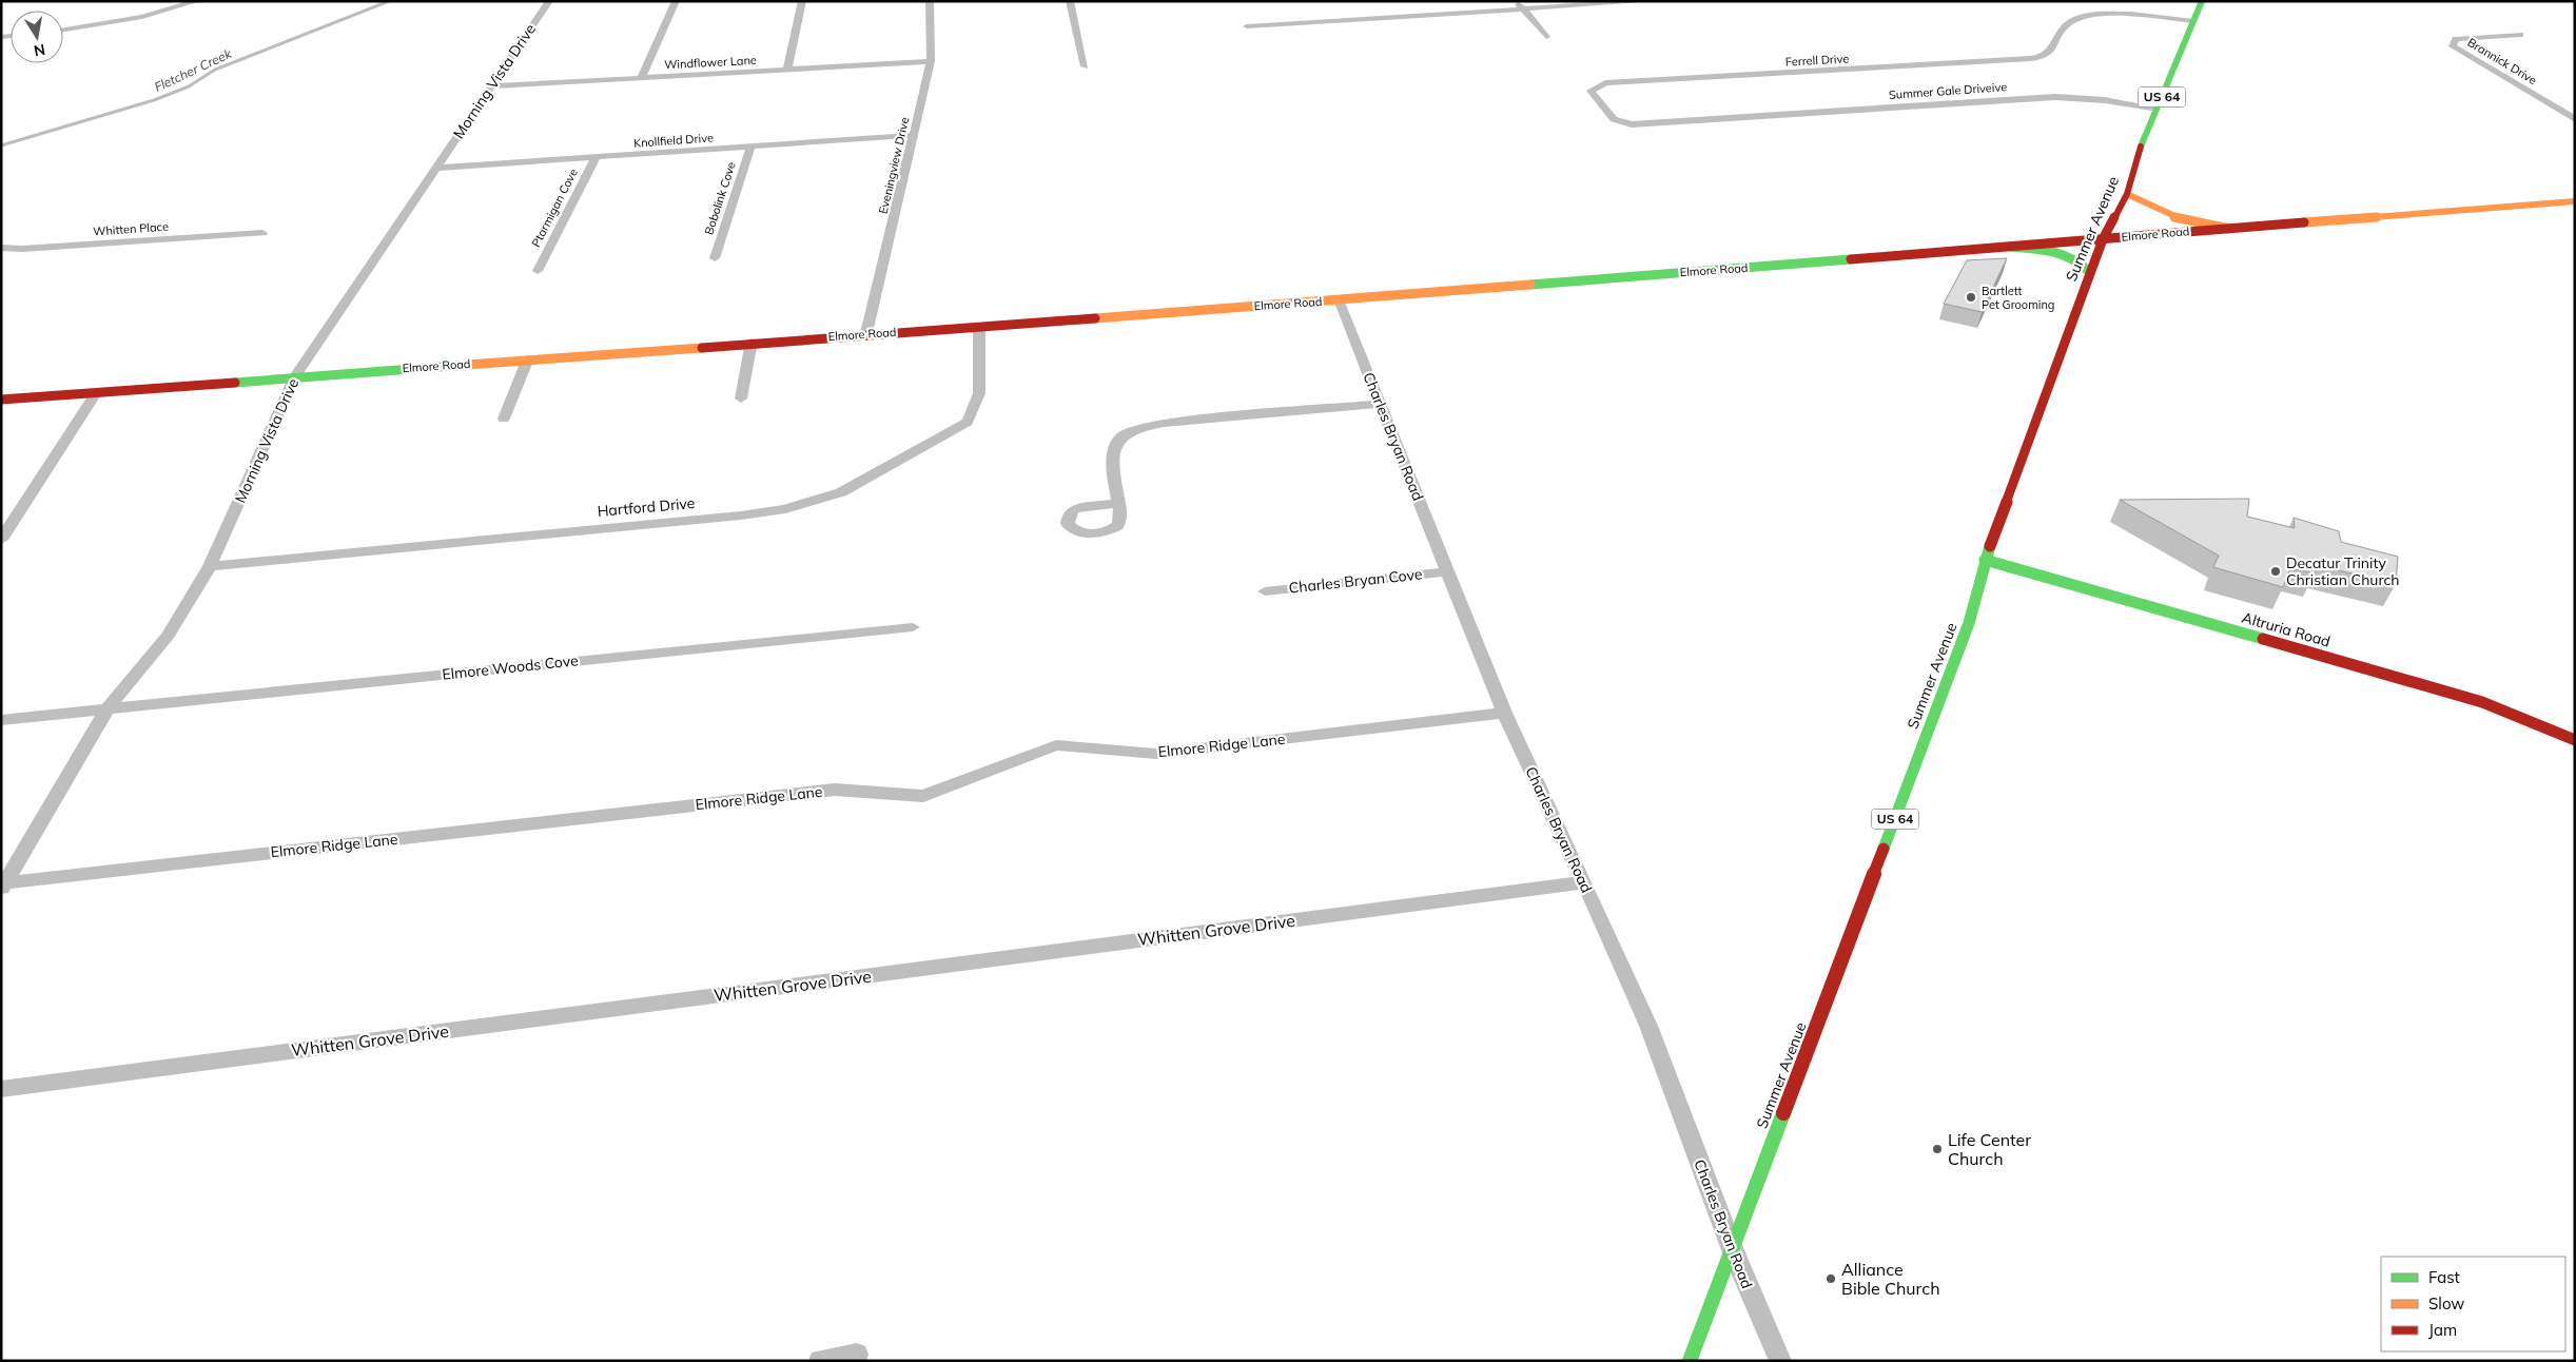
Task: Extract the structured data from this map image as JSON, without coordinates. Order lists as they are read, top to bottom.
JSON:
{
  "streets": {
    "street": [
      "Ferrell Drive",
      "Brannick Drive",
      "Windflower Lane",
      "Morning Vista Drive",
      "Summer Gale Driveive",
      "US 64",
      "Knollfield Drive",
      "Eveningview Drive",
      "Bobolink Cove",
      "Ptarmigan Cove",
      "Whitten Place",
      "Summer Avenue",
      "Elmore Road",
      "Charles Bryan Road",
      "Hartford Drive",
      "Charles Bryan Cove",
      "Altruria Road",
      "Elmore Woods Cove",
      "Elmore Ridge Lane",
      "Whitten Grove Drive"
    ]
  },
  "crossings": [
    ["Ferrell Drive", "Summer Gale Driveive"],
    ["Ferrell Drive", "Summer Avenue"],
    ["Windflower Lane", "Morning Vista Drive"],
    ["Windflower Lane", "Eveningview Drive"],
    ["Morning Vista Drive", "Knollfield Drive"],
    ["Morning Vista Drive", "Elmore Road"],
    ["Morning Vista Drive", "Hartford Drive"],
    ["Morning Vista Drive", "Elmore Woods Cove"],
    ["Morning Vista Drive", "Elmore Ridge Lane"],
    ["Summer Gale Driveive", "Summer Avenue"],
    ["Knollfield Drive", "Eveningview Drive"],
    ["Knollfield Drive", "Bobolink Cove"],
    ["Knollfield Drive", "Ptarmigan Cove"],
    ["Eveningview Drive", "Elmore Road"],
    ["Summer Avenue", "Elmore Road"],
    ["Summer Avenue", "Charles Bryan Road"],
    ["Summer Avenue", "Altruria Road"],
    ["Elmore Road", "Charles Bryan Road"],
    ["Elmore Road", "Hartford Drive"],
    ["Charles Bryan Road", "Charles Bryan Cove"],
    ["Charles Bryan Road", "Elmore Ridge Lane"],
    ["Charles Bryan Road", "Whitten Grove Drive"]
  ],
  "water": ["Fletcher Creek"],
  "places": [
    "Bartlett Pet Grooming",
    "Decatur Trinity Christian Church",
    "Life Center Church",
    "Alliance Bible Church"
  ],
  "legend": ["Fast", "Slow", "Jam"],
  "north": "bottom"
}
